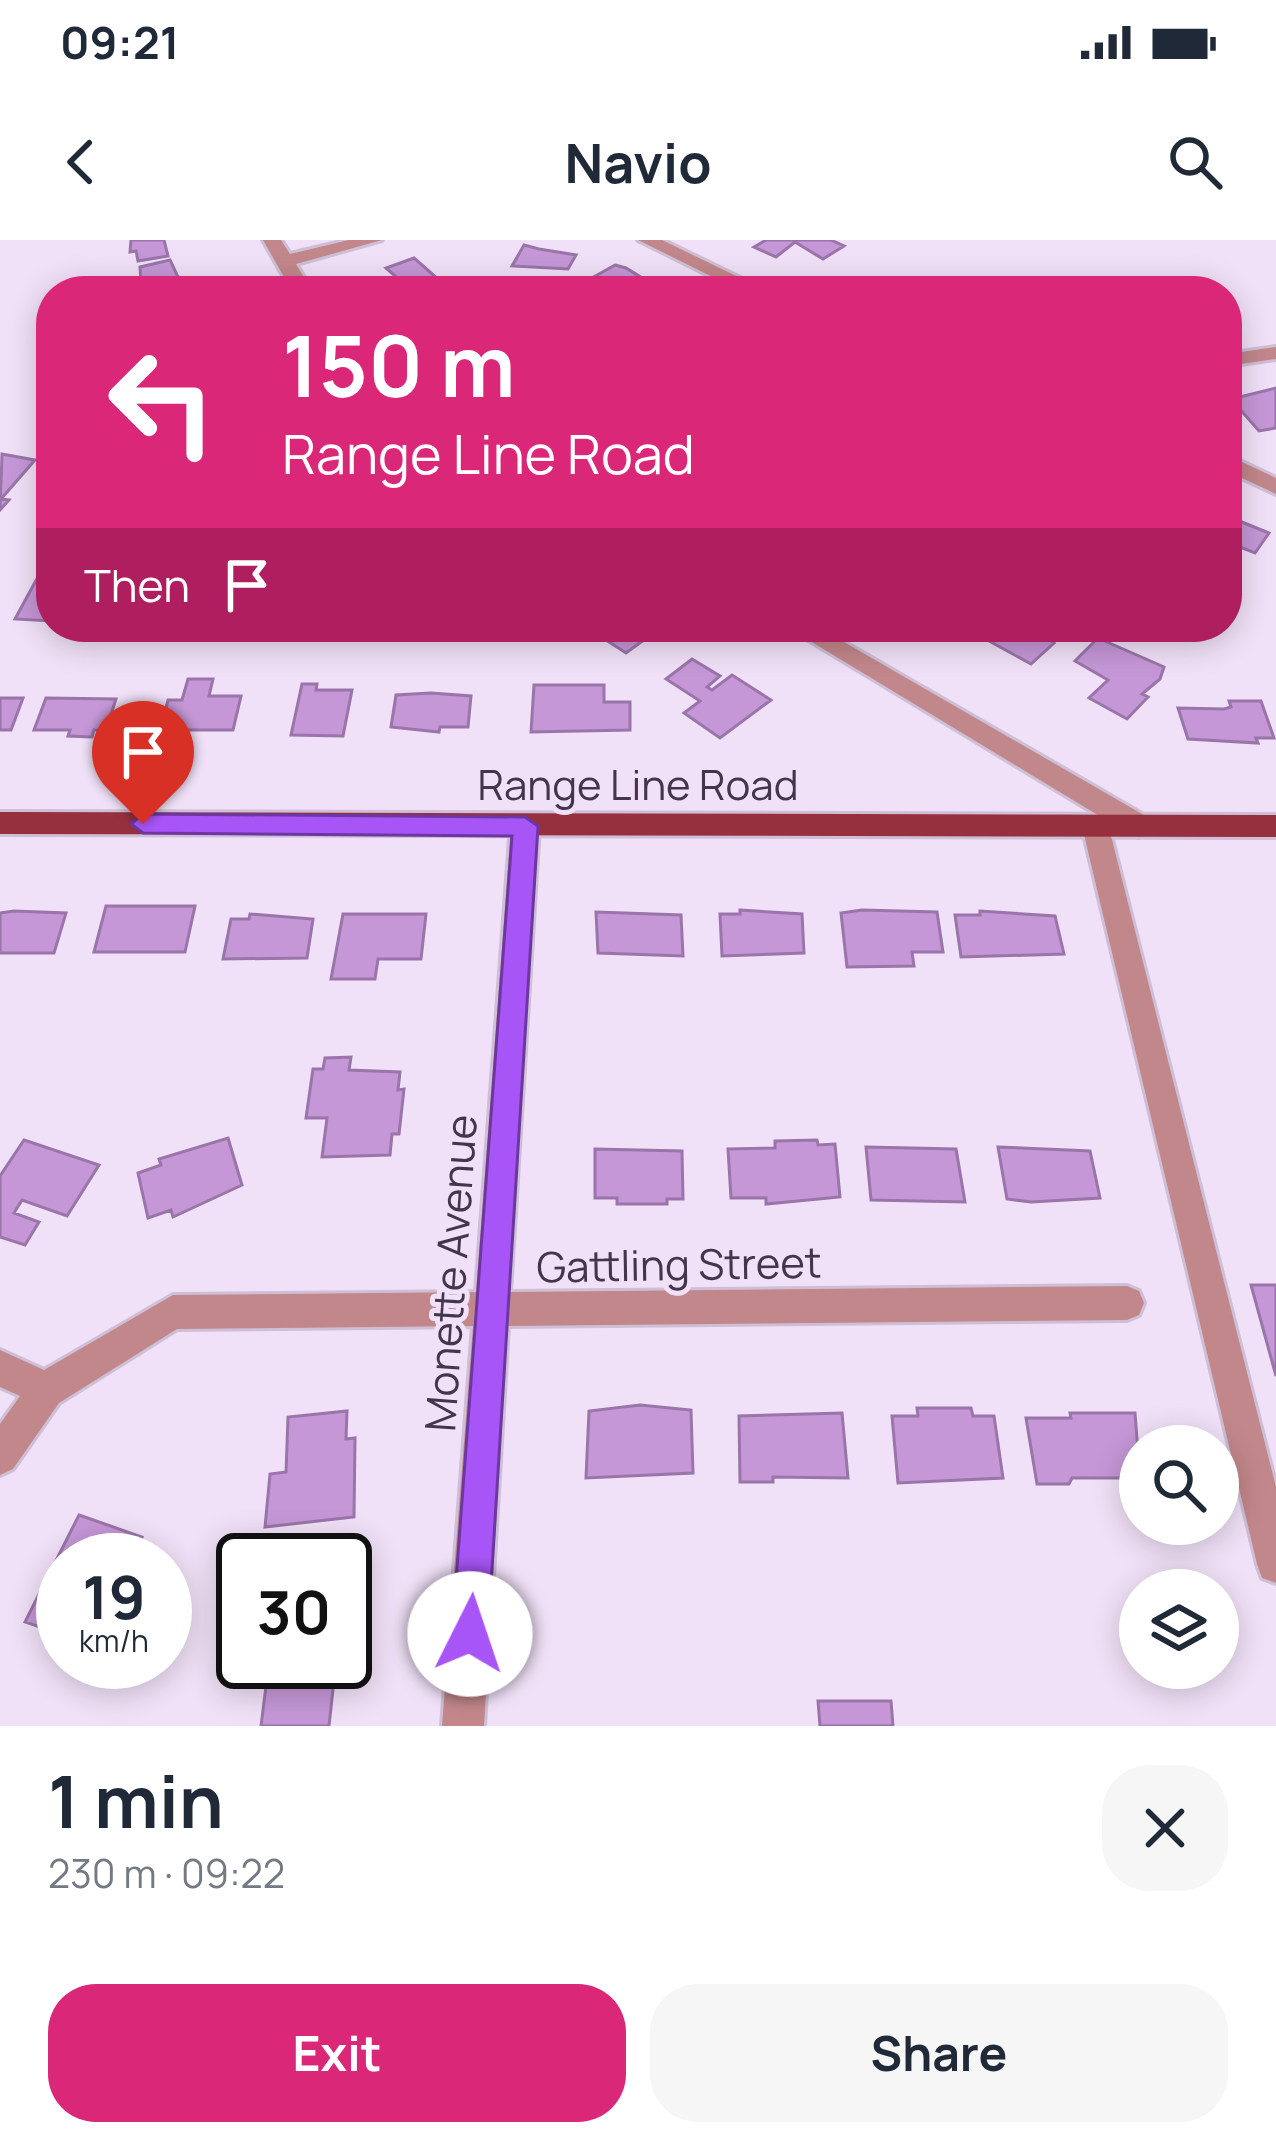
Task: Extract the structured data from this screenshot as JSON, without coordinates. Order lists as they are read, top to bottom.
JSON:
{
  "streets": {
    "main road": ["Range Line Road"],
    "street": ["Gattling Street", "Monette Avenue"]
  },
  "crossings": [
    ["Range Line Road", "Monette Avenue"],
    ["Gattling Street", "Monette Avenue"]
  ],
  "page": {
    "status": "09:21",
    "header": "Navio",
    "turn": ["150 m", "Range Line Road"],
    "then": "Then",
    "speed": "19 km/h",
    "limit": "30",
    "heading": ["1 min", "230 m · 09:22"],
    "buttons": ["Exit", "Share"]
  }
}
